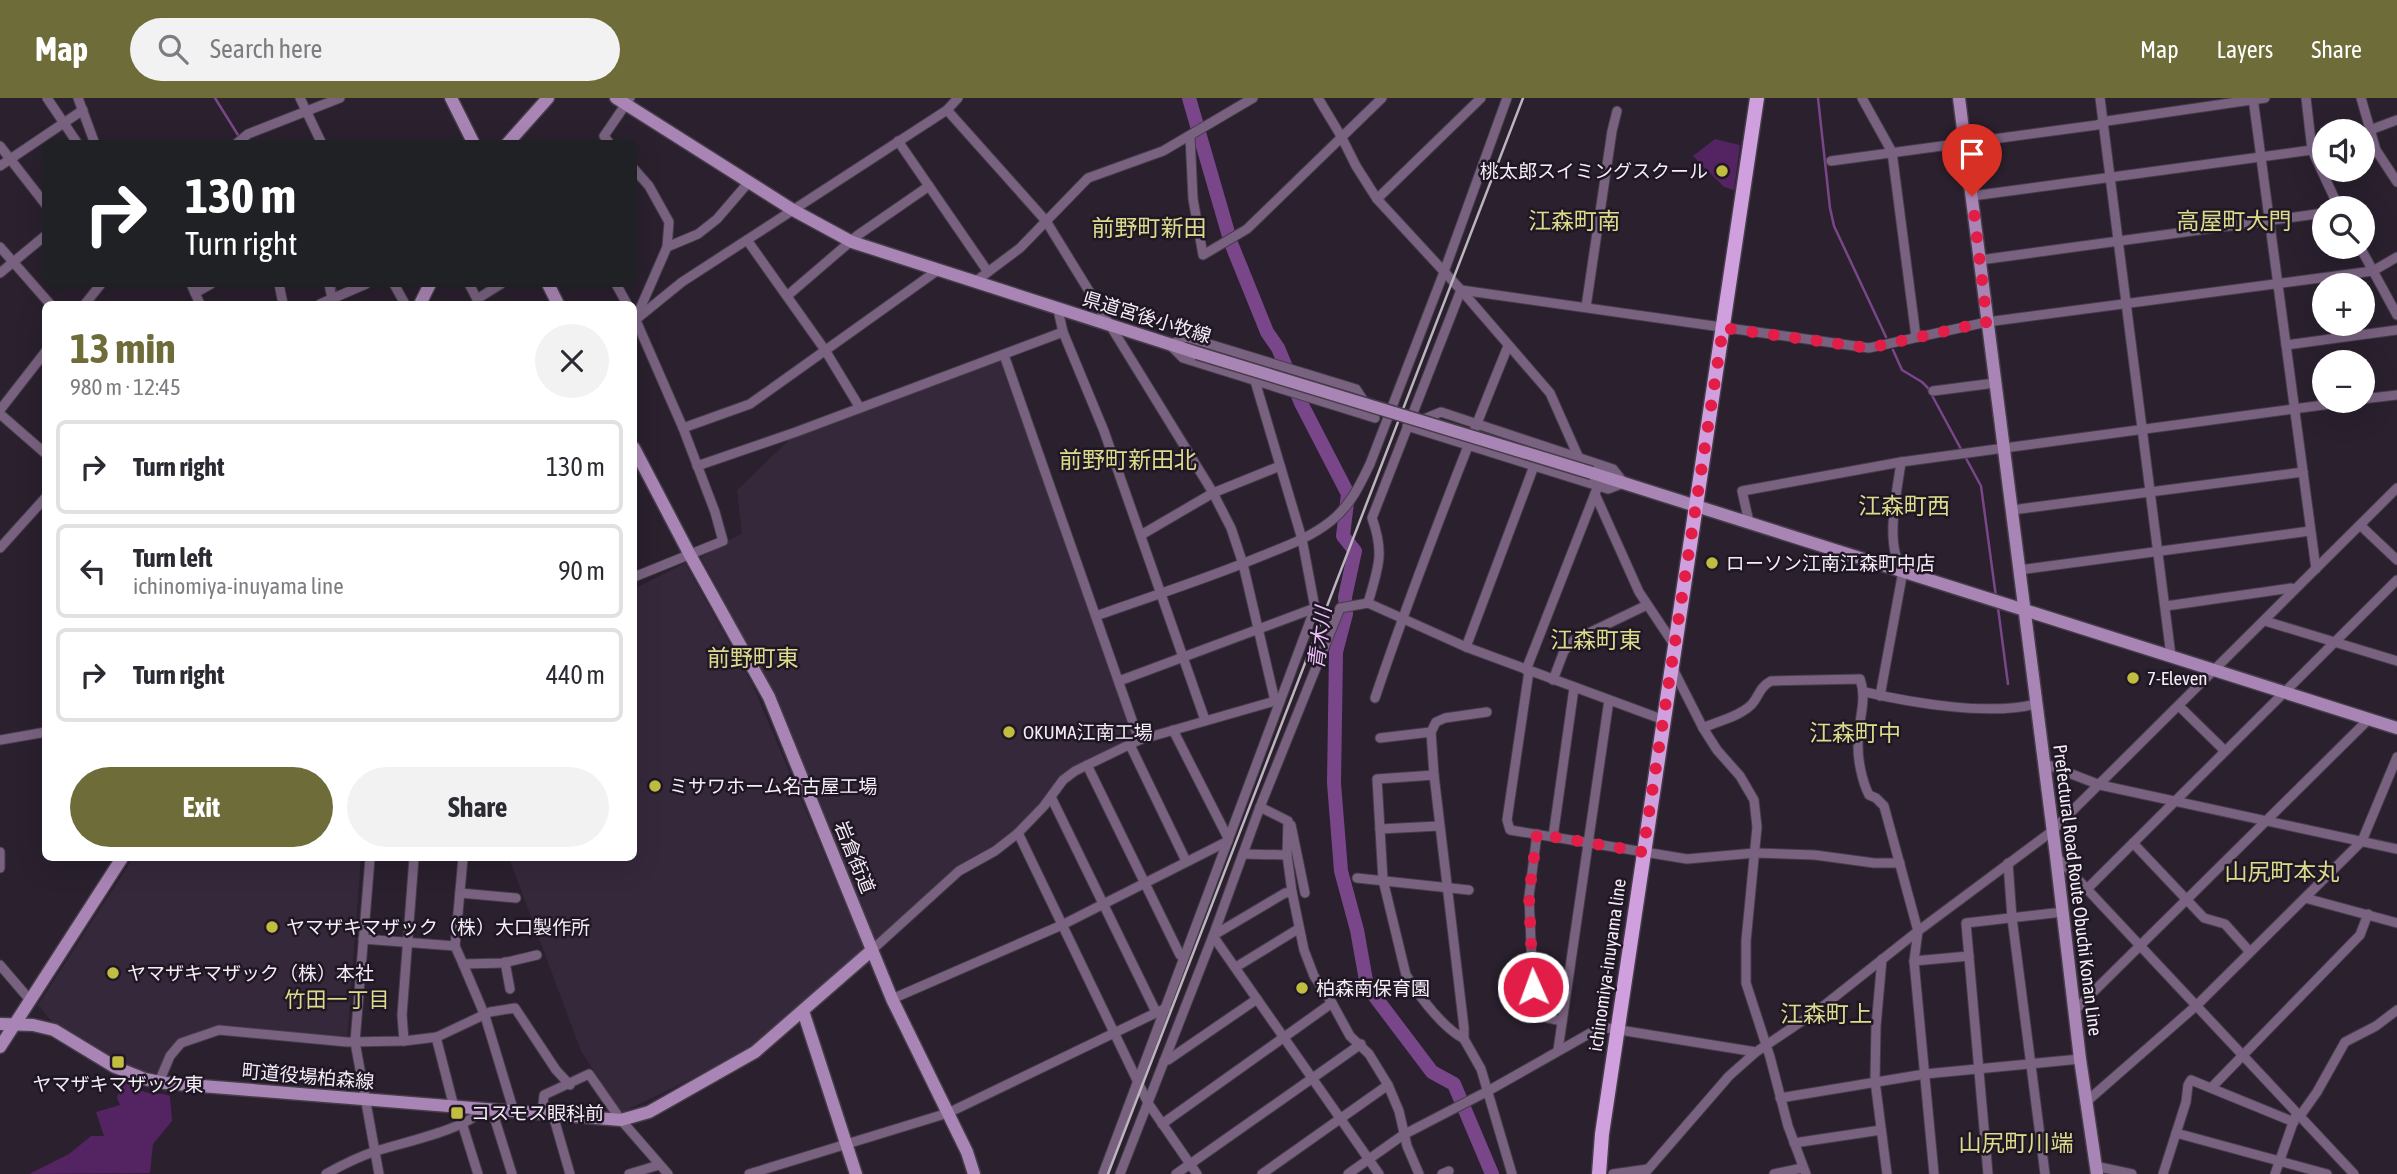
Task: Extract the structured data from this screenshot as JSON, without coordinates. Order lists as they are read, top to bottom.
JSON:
{
  "streets": {
    "main road": [
      "県道宮後小牧線",
      "岩倉街道",
      "Prefectural Road Route Obuchi Konan Line",
      "ichinomiya-inuyama line",
      "町道役場柏森線"
    ]
  },
  "crossings": [
    ["県道宮後小牧線", "ichinomiya-inuyama line"]
  ],
  "districts": [
    "江森町南",
    "高屋町大門",
    "前野町新田",
    "前野町新田北",
    "江森町西",
    "江森町東",
    "前野町東",
    "江森町中",
    "山尻町本丸",
    "竹田一丁目",
    "江森町上",
    "山尻町川端"
  ],
  "water": ["青木川"],
  "places": {
    "other": [
      "桃太郎スイミングスクール",
      "ローソン江南江森町中店",
      "7-Eleven",
      "OKUMA江南工場",
      "ミサワホーム名古屋工場",
      "ヤマザキマザック（株）大口製作所",
      "ヤマザキマザック（株）本社",
      "柏森南保育園"
    ],
    "transit": ["ヤマザキマザック東", "コスモス眼科前"]
  },
  "page": {
    "header": "Map",
    "search": "Search here",
    "nav": ["Map", "Layers", "Share"],
    "map_buttons": ["+", "−"],
    "turn": ["130 m", "Turn right"],
    "heading": ["13 min", "980 m · 12:45"],
    "list": [
      {
        "name": "Turn right",
        "value": "130 m"
      },
      {
        "name": "Turn left",
        "note": "ichinomiya-inuyama line",
        "value": "90 m"
      },
      {
        "name": "Turn right",
        "value": "440 m"
      }
    ],
    "buttons": ["Exit", "Share"]
  }
}
